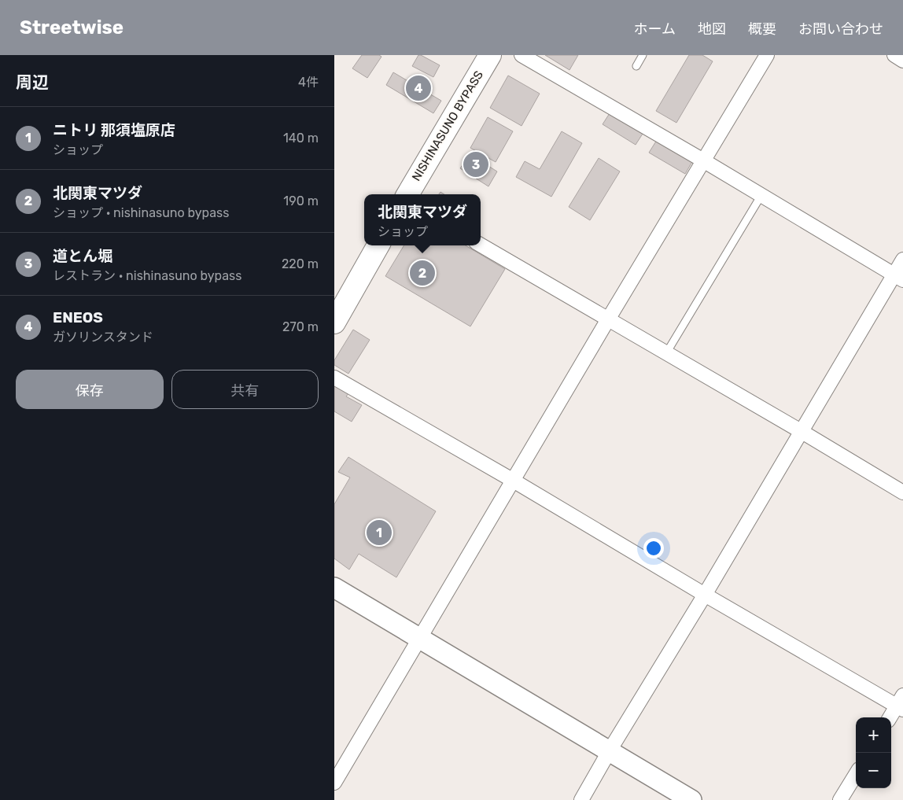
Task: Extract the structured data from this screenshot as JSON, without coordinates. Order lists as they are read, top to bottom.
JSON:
{
  "streets": {
    "highway": ["NISHINASUNO BYPASS"]
  },
  "page": {
    "header": "Streetwise",
    "nav": [
      "ホーム",
      "地図",
      "概要",
      "お問い合わせ"
    ],
    "heading": ["周辺", "4件"],
    "pins": [
      "4",
      "3",
      "2",
      "1"
    ],
    "list": [
      {
        "mark": "1",
        "name": "ニトリ 那須塩原店",
        "note": "ショップ",
        "value": "140 m"
      },
      {
        "mark": "2",
        "name": "北関東マツダ",
        "note": "ショップ · nishinasuno bypass",
        "value": "190 m"
      },
      {
        "mark": "3",
        "name": "道とん堀",
        "note": "レストラン · nishinasuno bypass",
        "value": "220 m"
      },
      {
        "mark": "4",
        "name": "ENEOS",
        "note": "ガソリンスタンド",
        "value": "270 m"
      }
    ],
    "popup": ["北関東マツダ", "ショップ"],
    "buttons": ["保存", "共有"],
    "map_buttons": ["+", "−"]
  }
}
